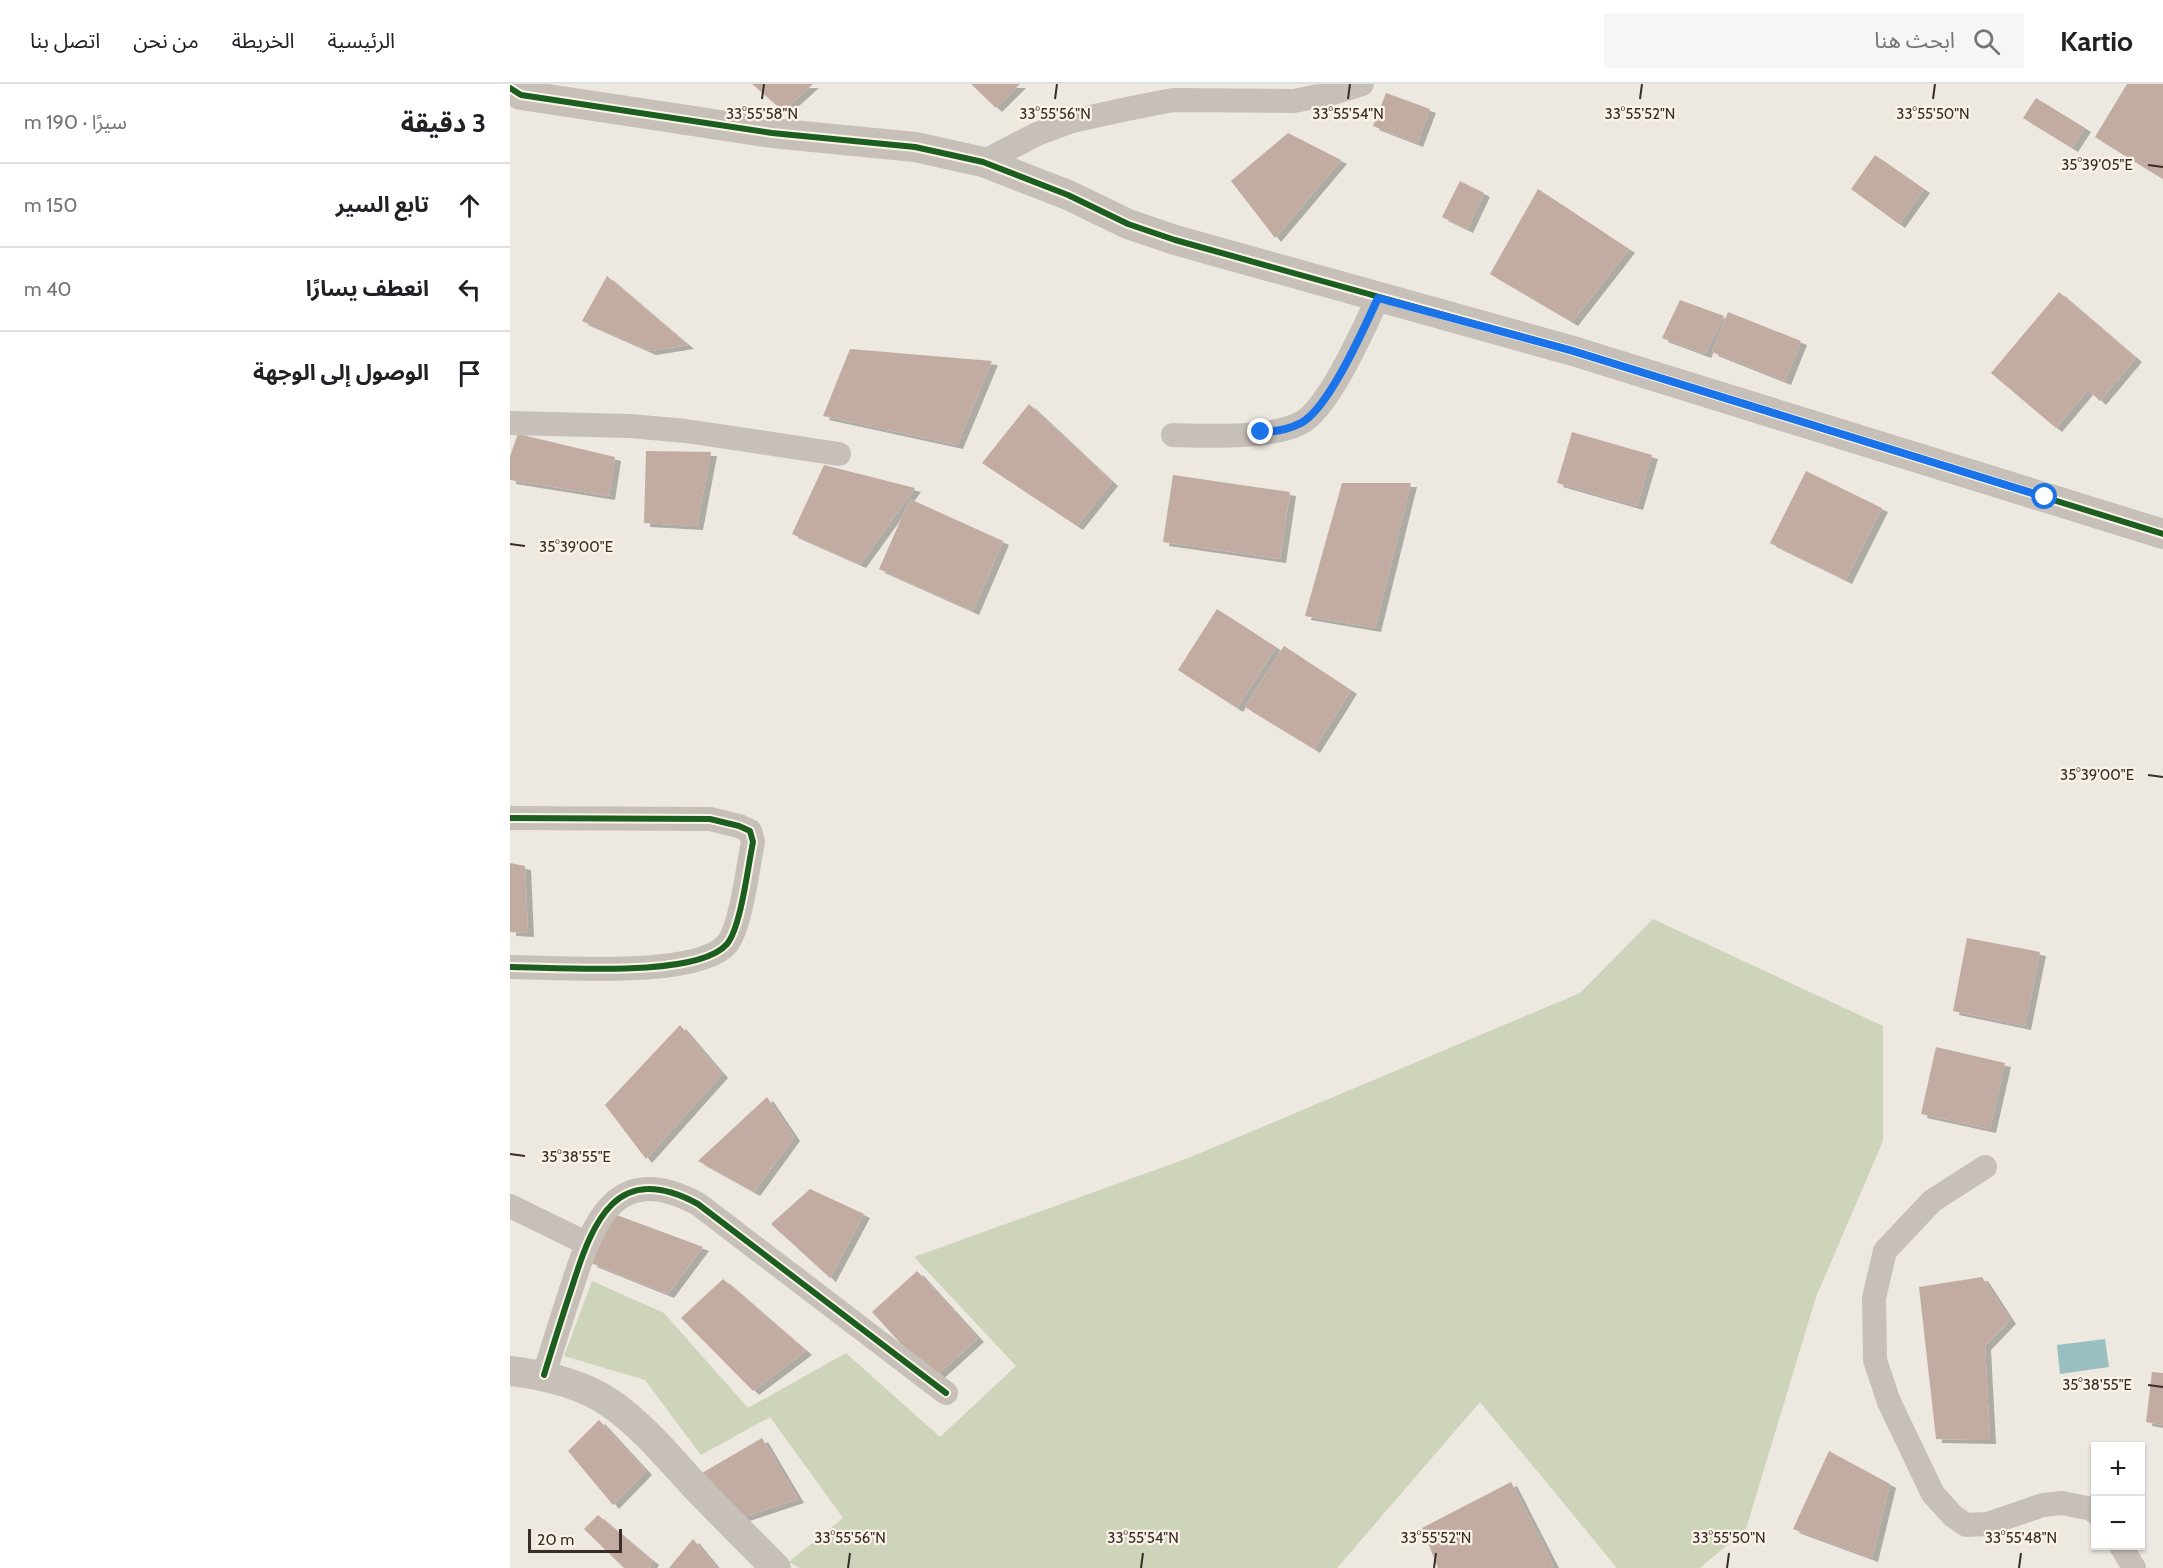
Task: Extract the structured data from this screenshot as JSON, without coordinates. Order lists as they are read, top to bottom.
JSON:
{
  "scale_bar": "20 m",
  "page": {
    "header": "Kartio",
    "search": "ابحث هنا",
    "nav": [
      "الرئيسية",
      "الخريطة",
      "من نحن",
      "اتصل بنا"
    ],
    "heading": ["3 دقيقة", "سيرًا · 190 m"],
    "list": [
      ["تابع السير", "150 m"],
      ["انعطف يسارًا", "40 m"],
      "الوصول إلى الوجهة"
    ],
    "map_buttons": ["+", "−"],
    "scale": "20 m"
  },
  "coordinates": [
    "33°55'58\"N",
    "33°55'56\"N",
    "33°55'54\"N",
    "33°55'52\"N",
    "33°55'50\"N",
    "35°39'05\"E",
    "35°39'00\"E",
    "35°38'55\"E",
    "33°55'48\"N"
  ]
}
